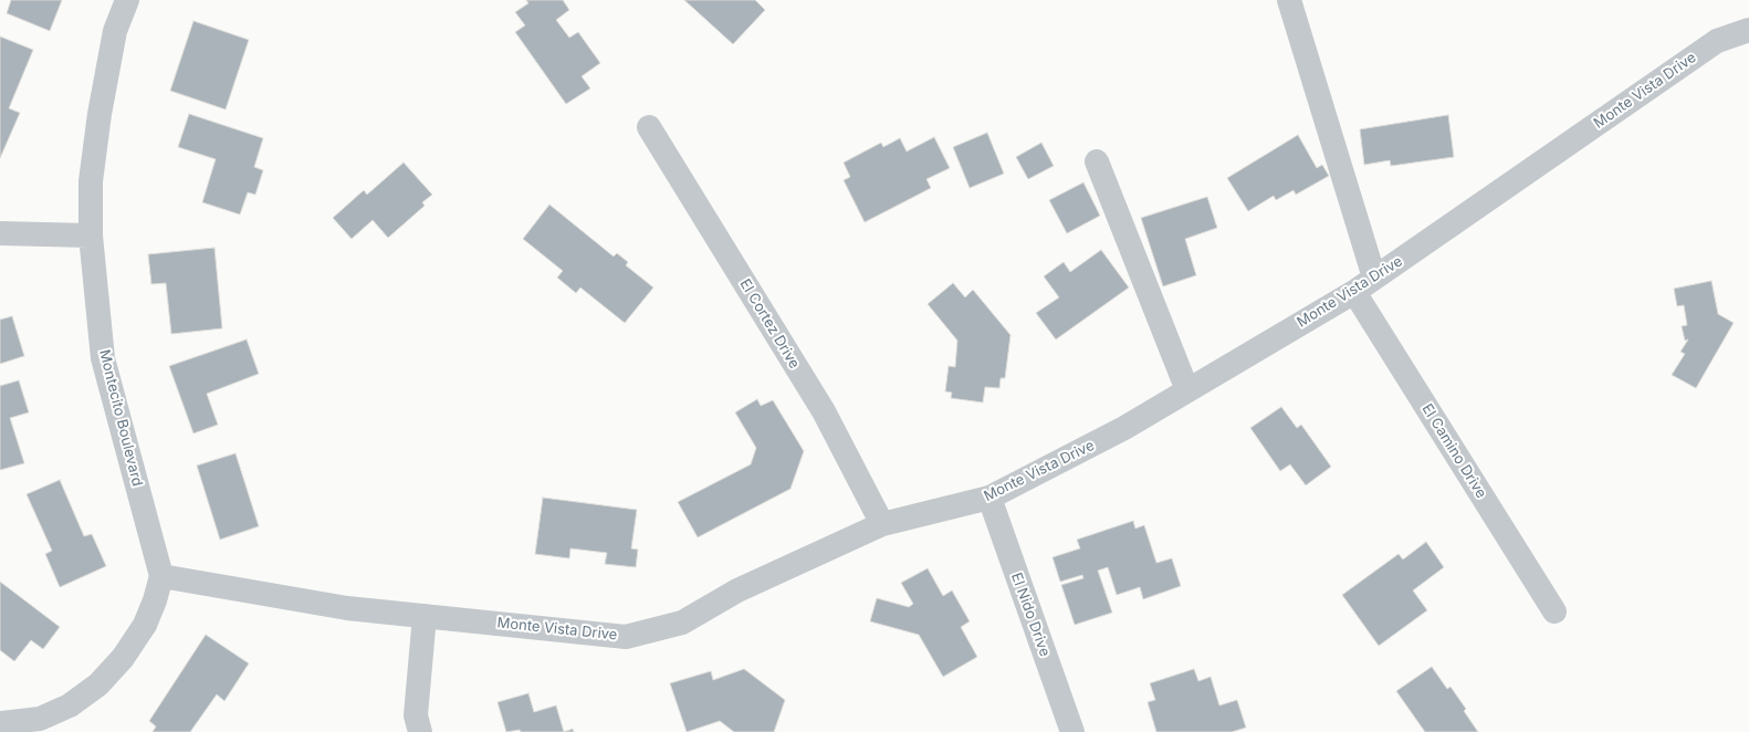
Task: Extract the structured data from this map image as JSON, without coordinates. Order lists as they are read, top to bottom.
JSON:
{
  "streets": {
    "street": [
      "Monte Vista Drive",
      "El Cortez Drive",
      "Montecito Boulevard",
      "El Camino Drive",
      "El Nido Drive"
    ]
  },
  "crossings": [
    ["Monte Vista Drive", "El Cortez Drive"],
    ["Monte Vista Drive", "Montecito Boulevard"],
    ["Monte Vista Drive", "El Camino Drive"],
    ["Monte Vista Drive", "El Nido Drive"]
  ]
}
